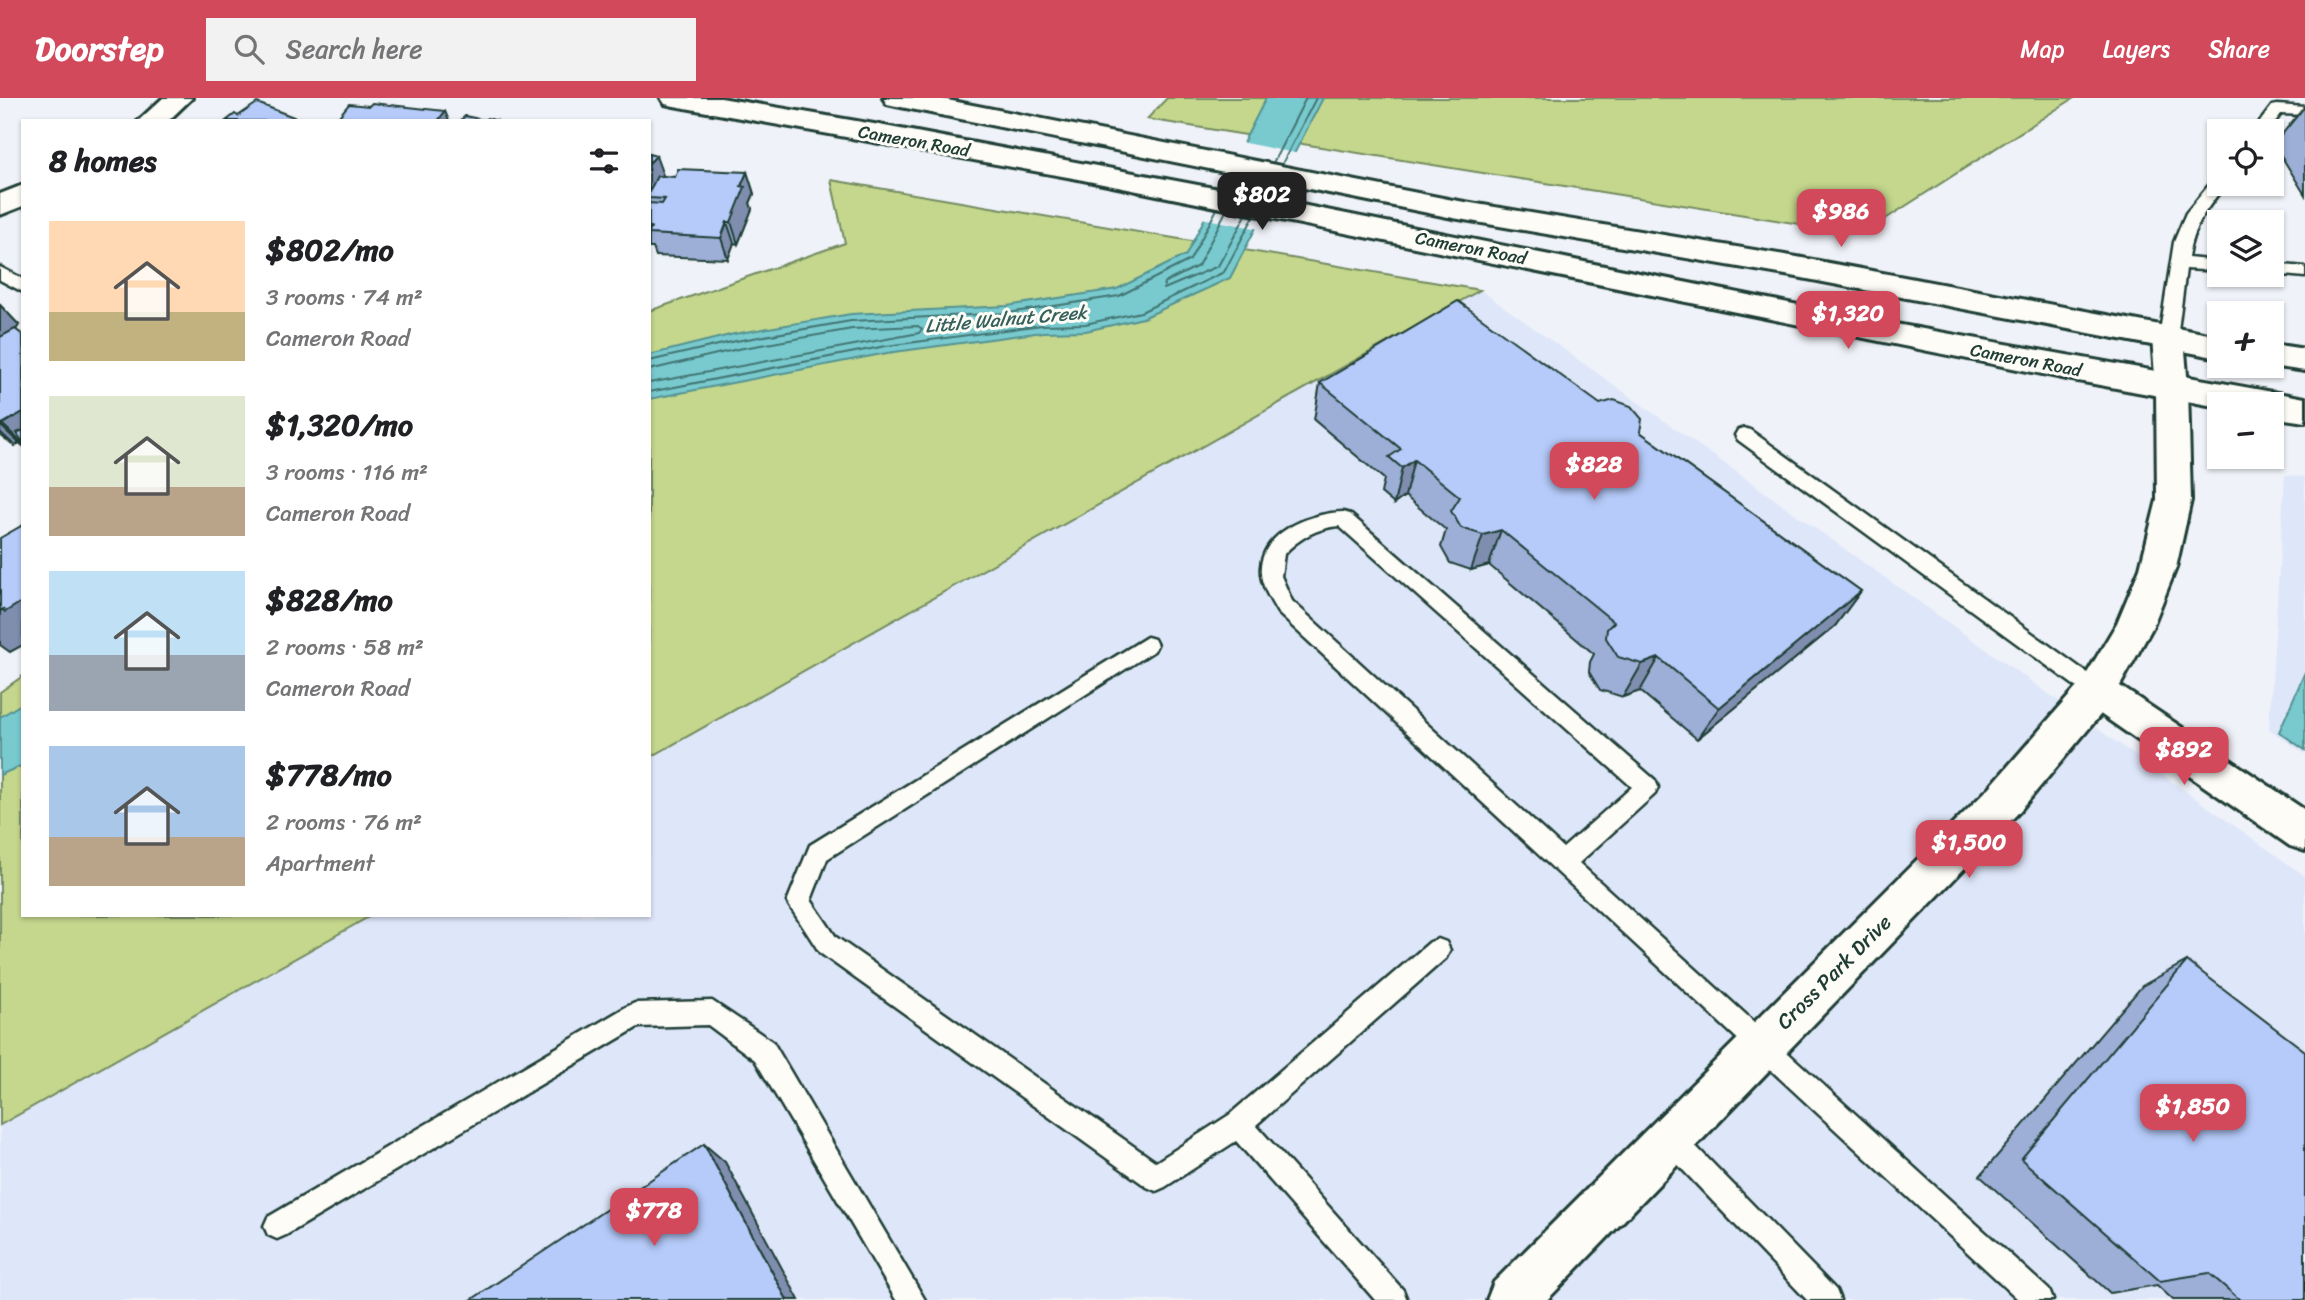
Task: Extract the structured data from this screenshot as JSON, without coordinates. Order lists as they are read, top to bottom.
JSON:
{
  "streets": {
    "main road": ["Cameron Road", "Cross Park Drive"]
  },
  "crossings": [
    ["Cameron Road", "Cross Park Drive"]
  ],
  "water": ["Little Walnut Creek"],
  "page": {
    "header": "Doorstep",
    "search": "Search here",
    "nav": ["Map", "Layers", "Share"],
    "map_buttons": ["+", "−"],
    "heading": "8 homes",
    "price": [
      "$802",
      "$986",
      "$1,320",
      "$828",
      "$892",
      "$1,500",
      "$1,850",
      "$778"
    ],
    "list": [
      {
        "name": "$802/mo",
        "note": "3 rooms · 74 m² · Cameron Road"
      },
      {
        "name": "$1,320/mo",
        "note": "3 rooms · 116 m² · Cameron Road"
      },
      {
        "name": "$828/mo",
        "note": "2 rooms · 58 m² · Cameron Road"
      },
      {
        "name": "$778/mo",
        "note": "2 rooms · 76 m² · Apartment"
      }
    ]
  }
}
